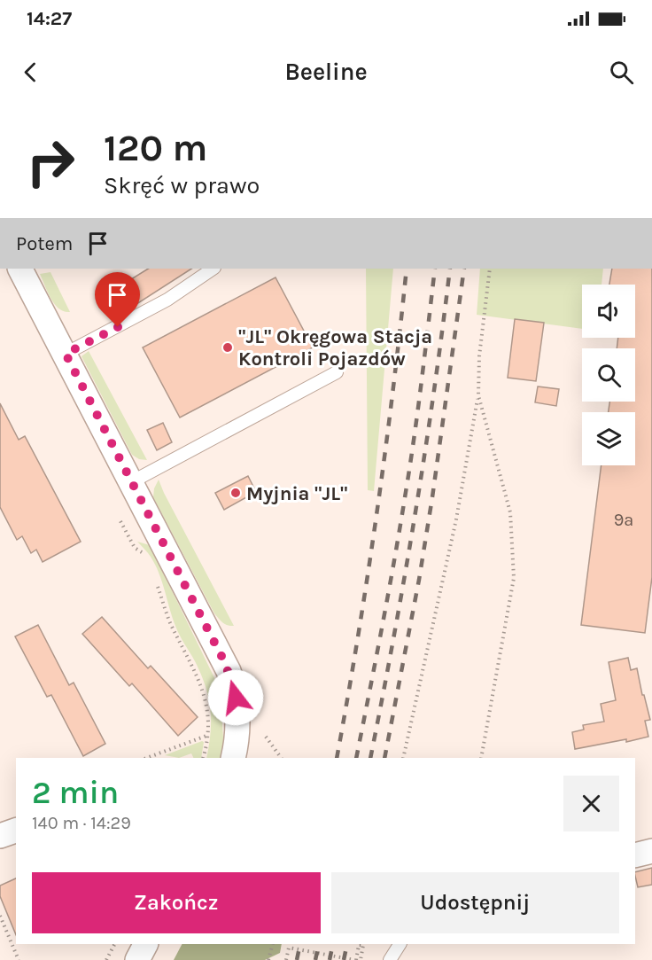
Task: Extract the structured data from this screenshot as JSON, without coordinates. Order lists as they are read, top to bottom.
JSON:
{
  "places": ["\"JL\" Okręgowa Stacja Kontroli Pojazdów", "Myjnia \"JL\""],
  "house_numbers": ["9a"],
  "page": {
    "status": "14:27",
    "header": "Beeline",
    "turn": ["120 m", "Skręć w prawo"],
    "then": "Potem",
    "heading": ["2 min", "140 m · 14:29"],
    "buttons": ["Zakończ", "Udostępnij"]
  }
}
